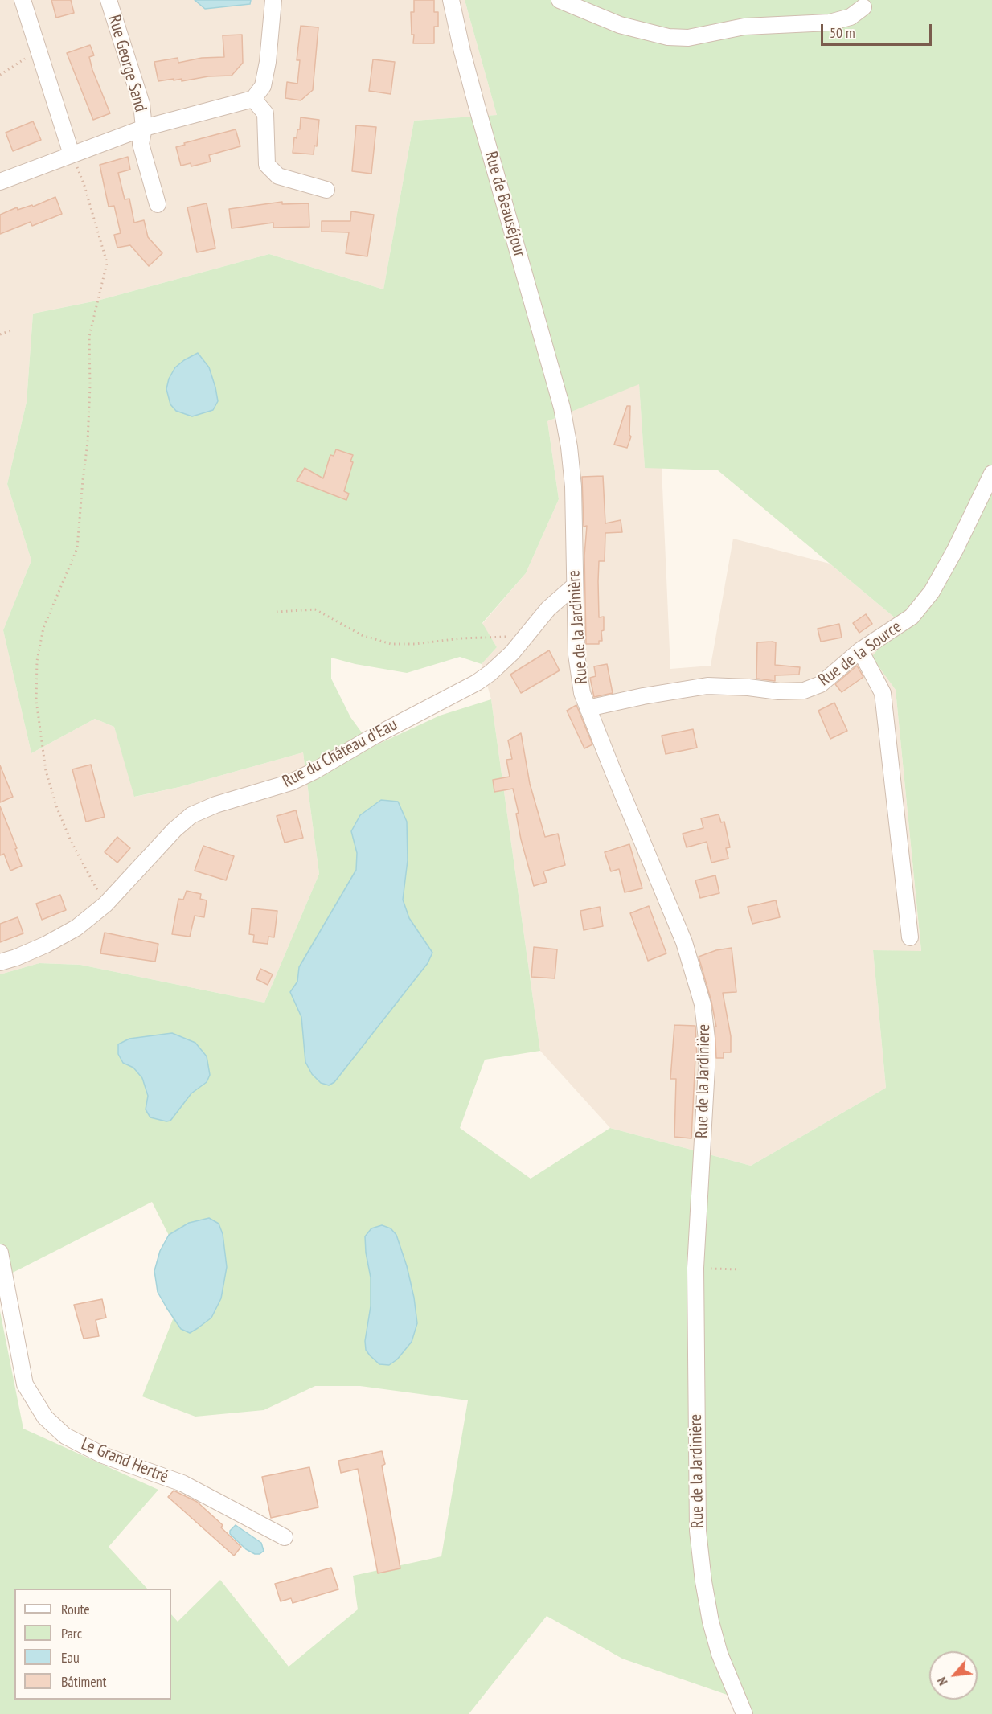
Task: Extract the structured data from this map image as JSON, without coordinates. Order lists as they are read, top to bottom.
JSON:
{
  "streets": {
    "street": [
      "Rue George Sand",
      "Rue de Beauséjour",
      "Rue de la Jardinière",
      "Rue de la Source",
      "Rue du Château d'Eau",
      "Le Grand Hertré"
    ]
  },
  "crossings": [
    ["Rue de Beauséjour", "Rue de la Jardinière"],
    ["Rue de la Jardinière", "Rue de la Source"],
    ["Rue de la Jardinière", "Rue du Château d'Eau"]
  ],
  "legend": [
    "Route",
    "Parc",
    "Eau",
    "Bâtiment"
  ],
  "scale_bar": "50 m",
  "north": "bottom left"
}
